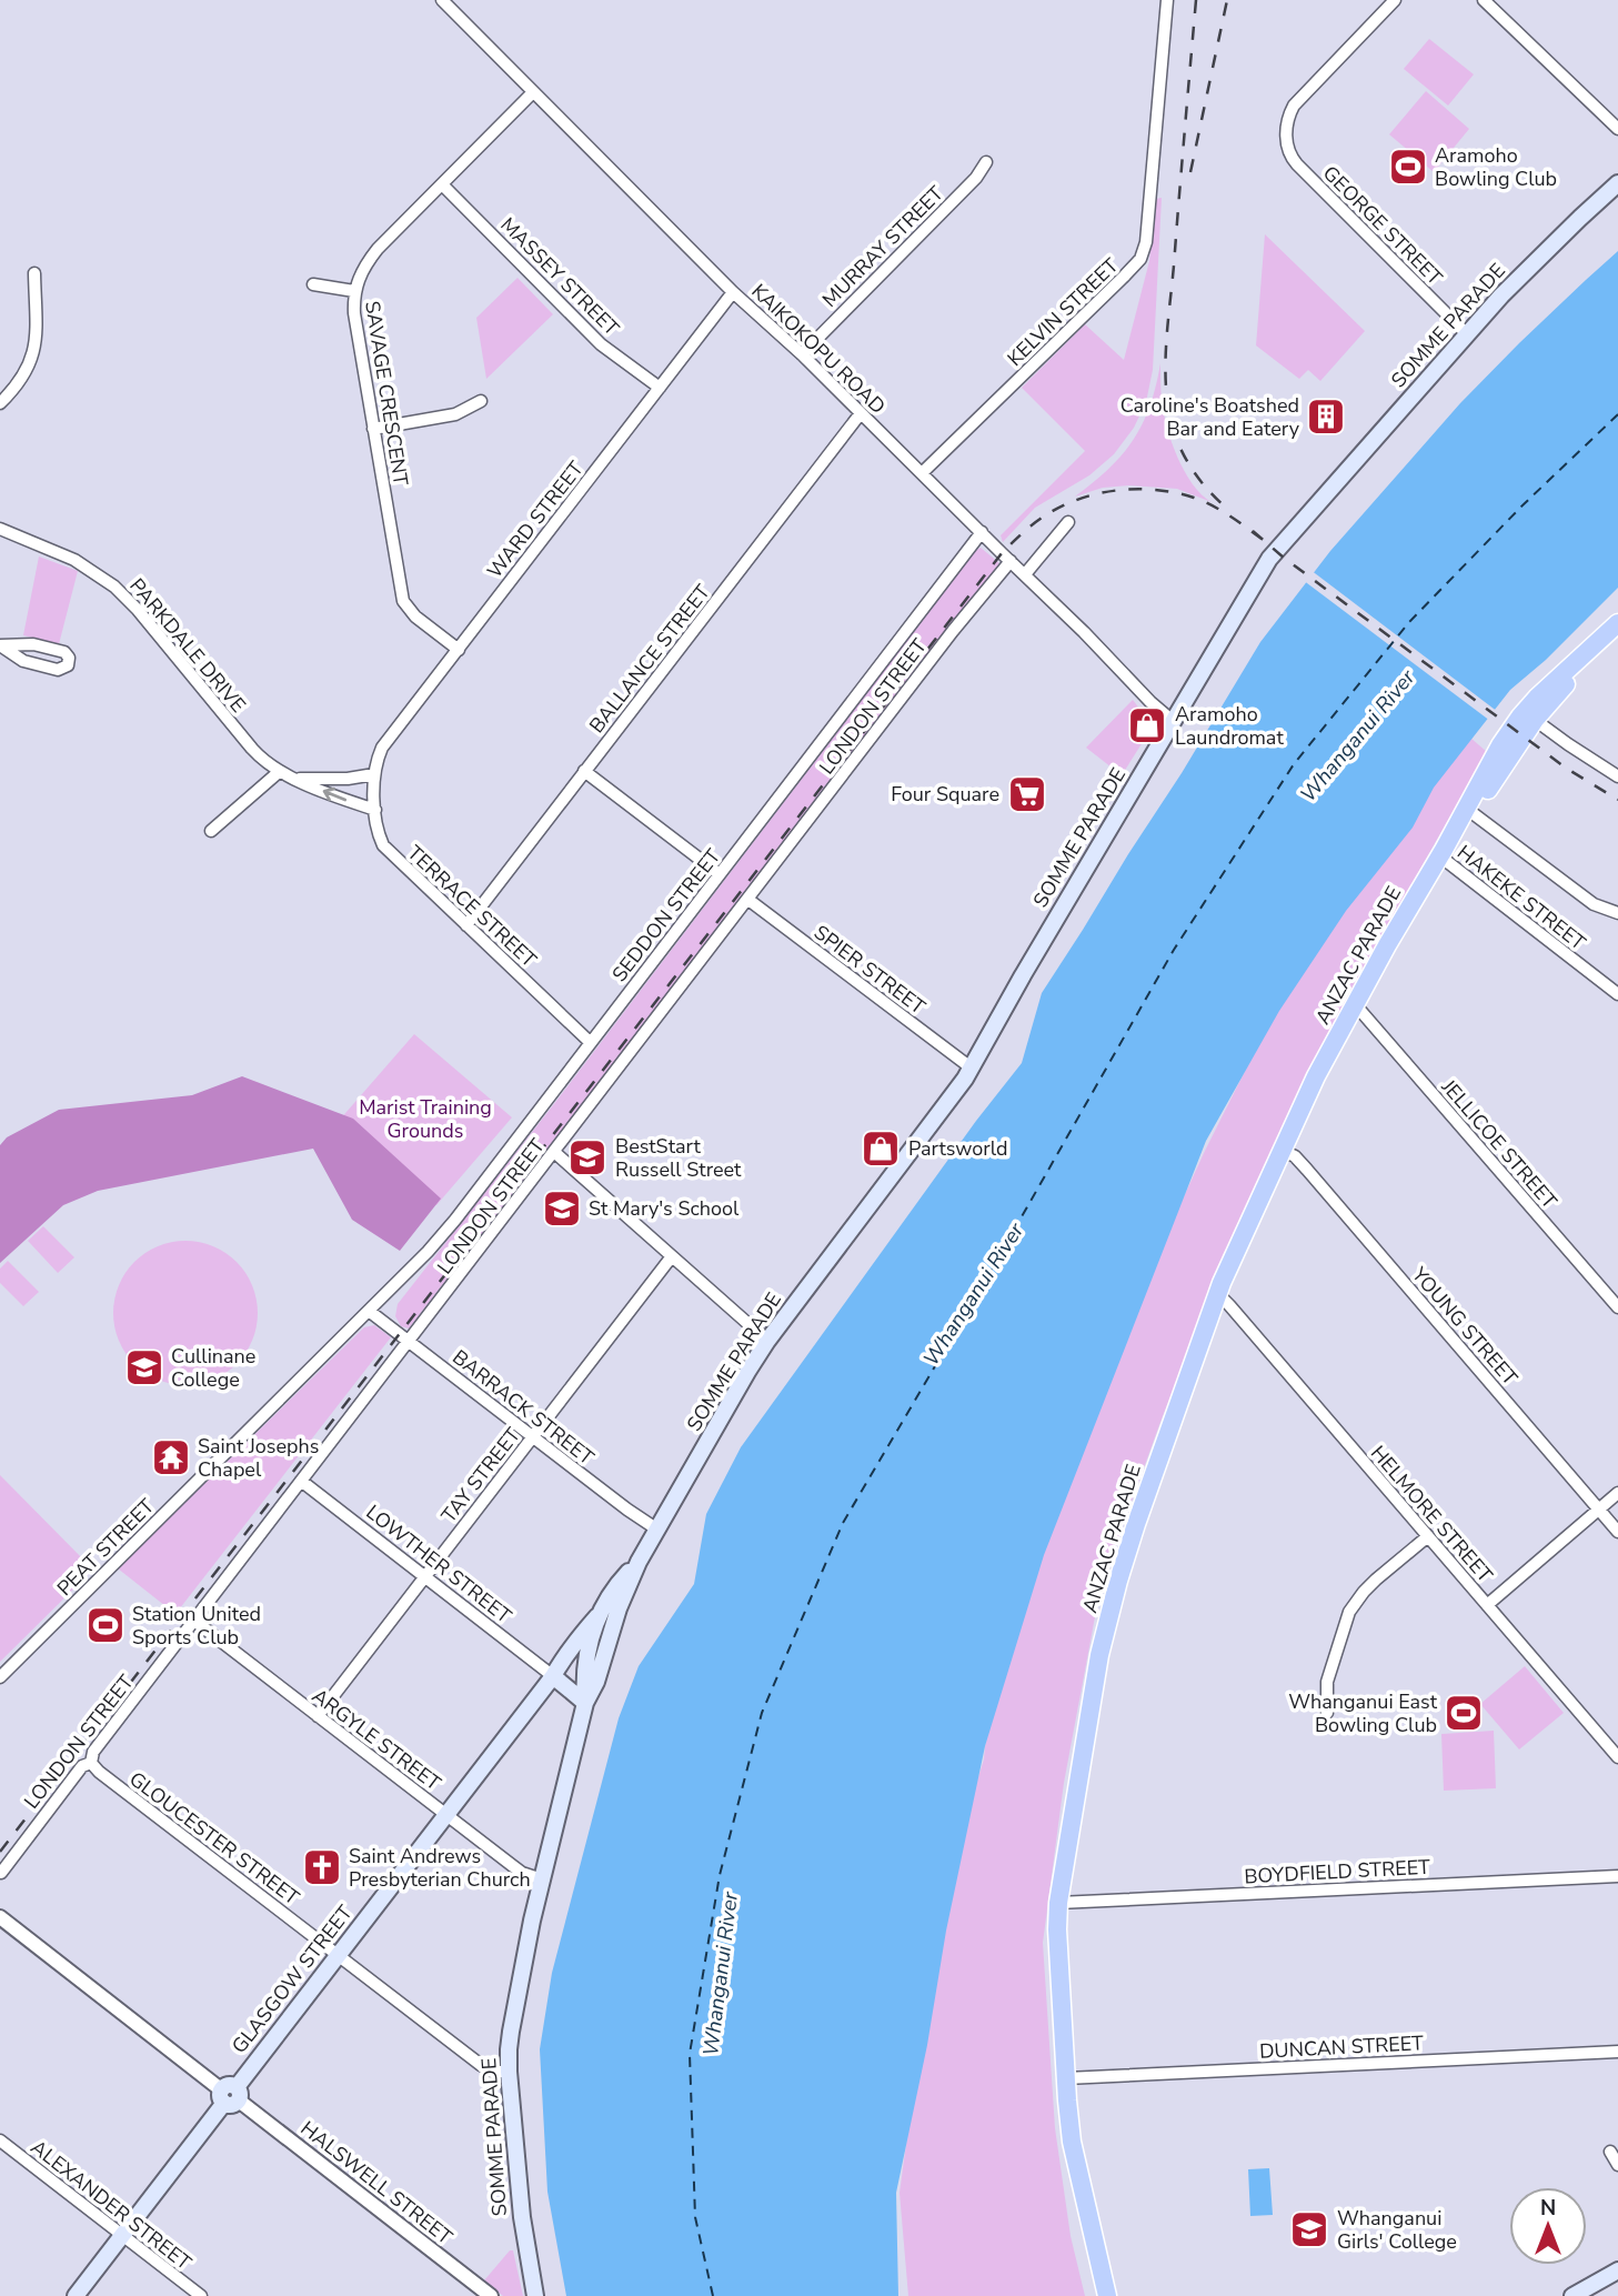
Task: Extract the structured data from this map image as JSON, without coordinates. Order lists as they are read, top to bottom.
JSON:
{
  "streets": {
    "main road": ["SOMME PARADE", "ANZAC PARADE", "GLASGOW STREET"],
    "street": [
      "GEORGE STREET",
      "MURRAY STREET",
      "MASSEY STREET",
      "KELVIN STREET",
      "KAIKOKOPU ROAD",
      "SAVAGE CRESCENT",
      "WARD STREET",
      "PARKDALE DRIVE",
      "BALLANCE STREET",
      "LONDON STREET",
      "HAKEKE STREET",
      "TERRACE STREET",
      "SEDDON STREET",
      "SPIER STREET",
      "JELLICOE STREET",
      "YOUNG STREET",
      "BARRACK STREET",
      "TAY STREET",
      "HELMORE STREET",
      "PEAT STREET",
      "LOWTHER STREET",
      "ARGYLE STREET",
      "GLOUCESTER STREET",
      "BOYDFIELD STREET",
      "DUNCAN STREET",
      "HALSWELL STREET",
      "ALEXANDER STREET"
    ]
  },
  "crossings": [
    ["GEORGE STREET", "SOMME PARADE"],
    ["MURRAY STREET", "KAIKOKOPU ROAD"],
    ["MASSEY STREET", "SAVAGE CRESCENT"],
    ["MASSEY STREET", "WARD STREET"],
    ["KELVIN STREET", "KAIKOKOPU ROAD"],
    ["SOMME PARADE", "KAIKOKOPU ROAD"],
    ["SOMME PARADE", "SPIER STREET"],
    ["SOMME PARADE", "BARRACK STREET"],
    ["SOMME PARADE", "ARGYLE STREET"],
    ["SOMME PARADE", "GLOUCESTER STREET"],
    ["SOMME PARADE", "GLASGOW STREET"],
    ["KAIKOKOPU ROAD", "SAVAGE CRESCENT"],
    ["KAIKOKOPU ROAD", "WARD STREET"],
    ["KAIKOKOPU ROAD", "BALLANCE STREET"],
    ["KAIKOKOPU ROAD", "LONDON STREET"],
    ["KAIKOKOPU ROAD", "SEDDON STREET"],
    ["SAVAGE CRESCENT", "WARD STREET"],
    ["WARD STREET", "PARKDALE DRIVE"],
    ["WARD STREET", "TERRACE STREET"],
    ["PARKDALE DRIVE", "TERRACE STREET"],
    ["BALLANCE STREET", "TERRACE STREET"],
    ["LONDON STREET", "SPIER STREET"],
    ["LONDON STREET", "BARRACK STREET"],
    ["LONDON STREET", "LOWTHER STREET"],
    ["LONDON STREET", "ARGYLE STREET"],
    ["LONDON STREET", "GLOUCESTER STREET"],
    ["HAKEKE STREET", "ANZAC PARADE"],
    ["TERRACE STREET", "SEDDON STREET"],
    ["SEDDON STREET", "BARRACK STREET"],
    ["SEDDON STREET", "PEAT STREET"],
    ["ANZAC PARADE", "JELLICOE STREET"],
    ["ANZAC PARADE", "YOUNG STREET"],
    ["ANZAC PARADE", "HELMORE STREET"],
    ["ANZAC PARADE", "BOYDFIELD STREET"],
    ["ANZAC PARADE", "DUNCAN STREET"],
    ["BARRACK STREET", "TAY STREET"],
    ["BARRACK STREET", "PEAT STREET"],
    ["TAY STREET", "LOWTHER STREET"],
    ["TAY STREET", "ARGYLE STREET"],
    ["LOWTHER STREET", "GLASGOW STREET"],
    ["ARGYLE STREET", "GLASGOW STREET"],
    ["GLOUCESTER STREET", "GLASGOW STREET"],
    ["GLASGOW STREET", "HALSWELL STREET"],
    ["GLASGOW STREET", "ALEXANDER STREET"]
  ],
  "water": ["Whanganui River"],
  "parks": ["Marist Training Grounds"],
  "places": {
    "sports": ["Aramoho Bowling Club", "Station United Sports Club", "Whanganui East Bowling Club"],
    "building": ["Caroline's Boatshed Bar and Eatery"],
    "shop": ["Aramoho Laundromat", "Partsworld"],
    "supermarket": ["Four Square"],
    "school or university": [
      "BestStart Russell Street",
      "St Mary's School",
      "Cullinane College",
      "Whanganui Girls' College"
    ],
    "temple": ["Saint Josephs Chapel"],
    "church": ["Saint Andrews Presbyterian Church"]
  },
  "north": "top"
}
